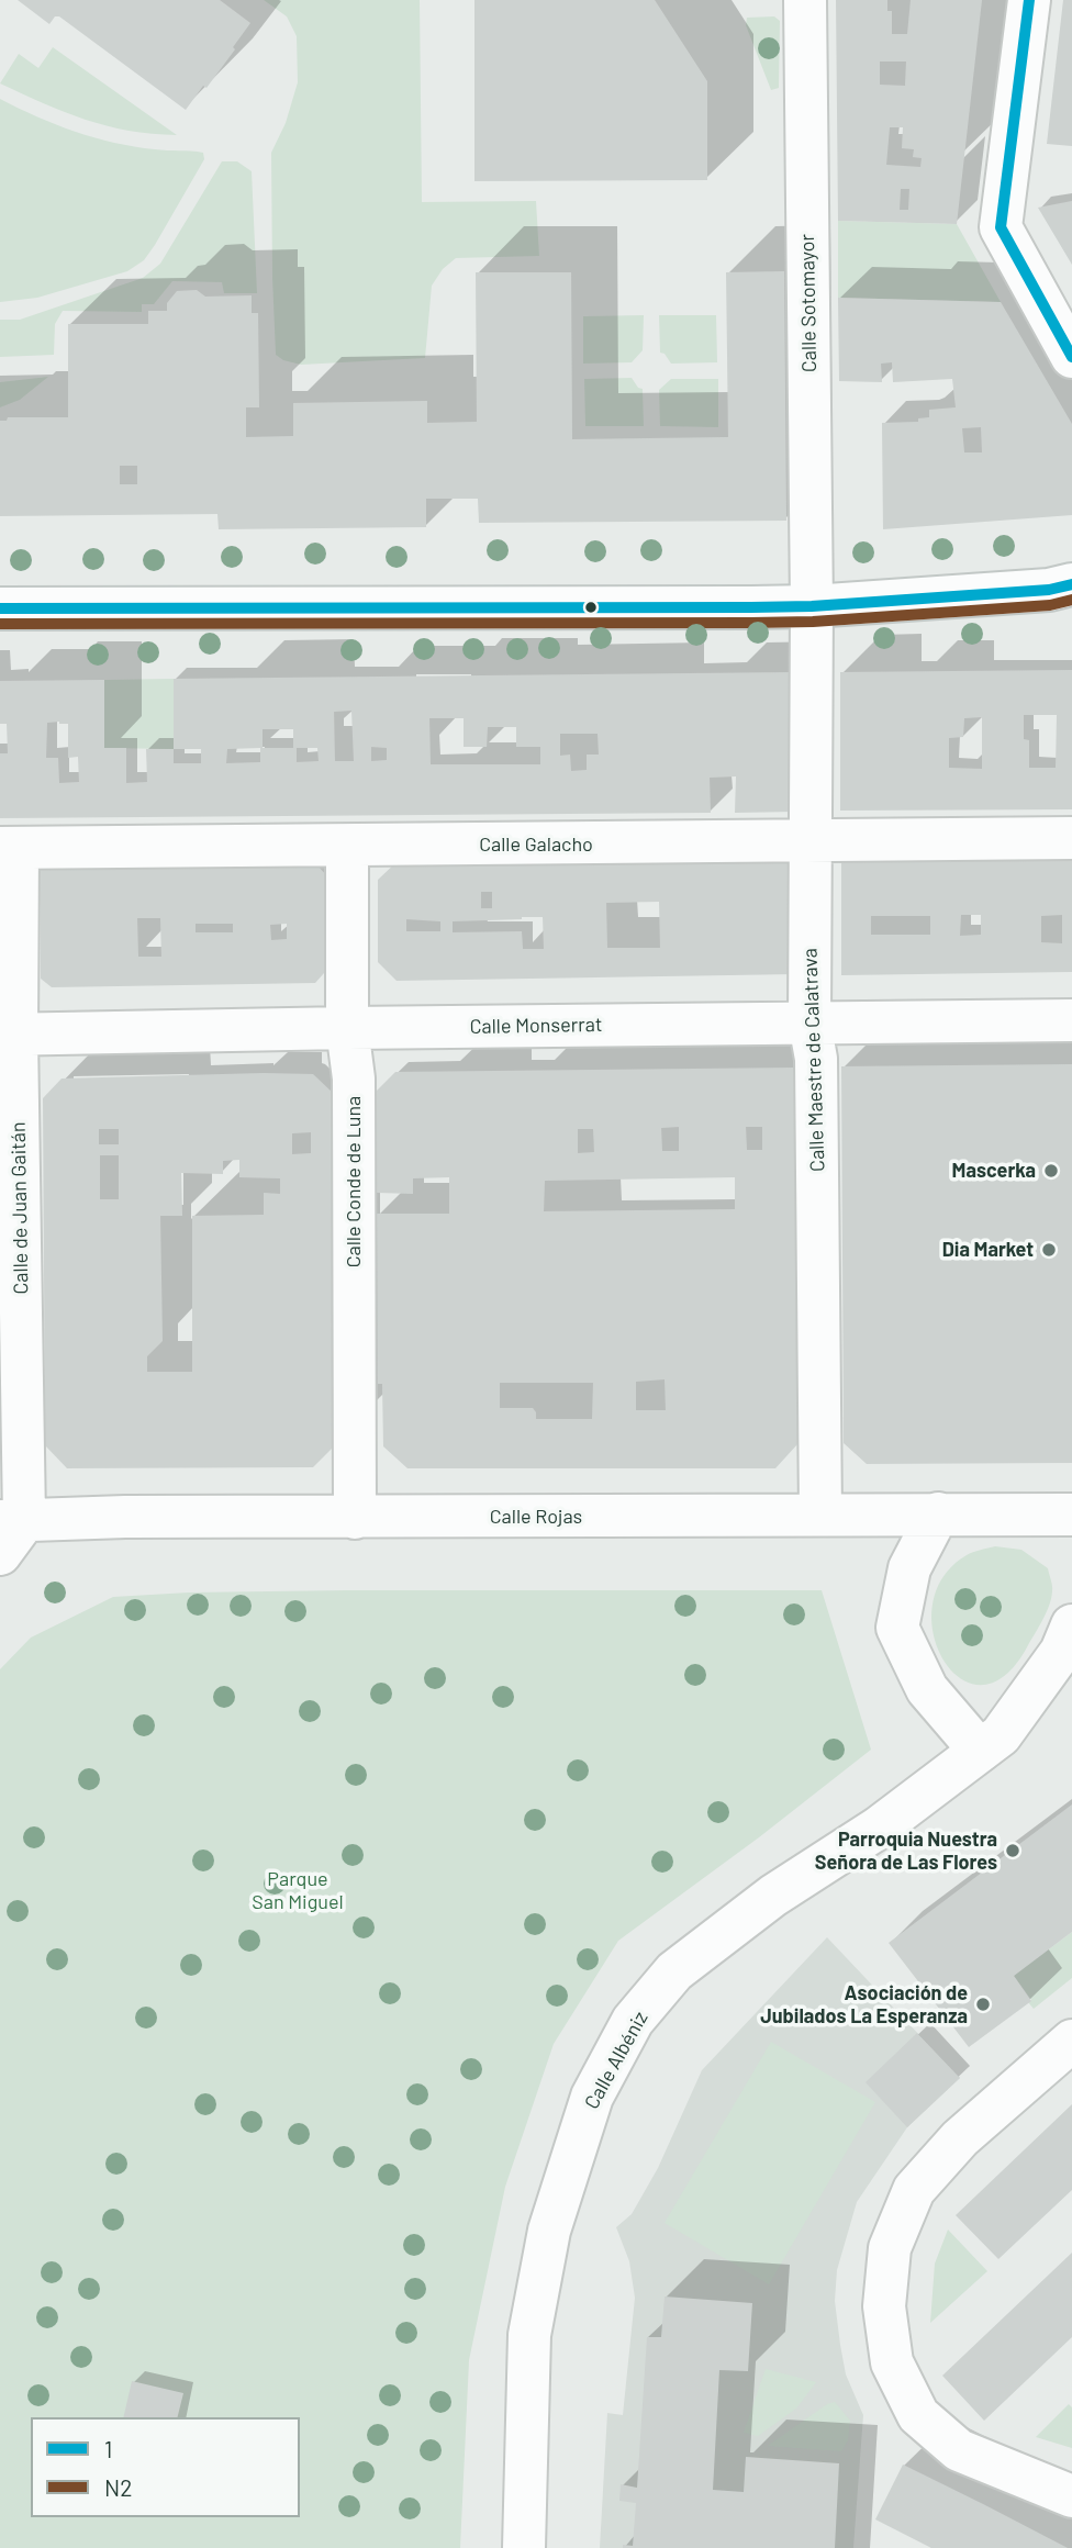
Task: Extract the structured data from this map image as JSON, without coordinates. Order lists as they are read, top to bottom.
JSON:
{
  "streets": {
    "street": [
      "Calle Sotomayor",
      "Calle Galacho",
      "Calle Monserrat",
      "Calle Maestre de Calatrava",
      "Calle Conde de Luna",
      "Calle de Juan Gaitán",
      "Calle Rojas",
      "Calle Albéniz"
    ]
  },
  "crossings": [
    ["Calle Sotomayor", "Calle Maestre de Calatrava"],
    ["Calle Galacho", "Calle Maestre de Calatrava"],
    ["Calle Galacho", "Calle Conde de Luna"],
    ["Calle Galacho", "Calle de Juan Gaitán"],
    ["Calle Monserrat", "Calle Maestre de Calatrava"],
    ["Calle Monserrat", "Calle Conde de Luna"],
    ["Calle Monserrat", "Calle de Juan Gaitán"],
    ["Calle Maestre de Calatrava", "Calle Rojas"],
    ["Calle Conde de Luna", "Calle Rojas"],
    ["Calle de Juan Gaitán", "Calle Rojas"]
  ],
  "parks": ["Parque San Miguel"],
  "places": [
    "Mascerka",
    "Dia Market",
    "Parroquia Nuestra Señora de Las Flores",
    "Asociación de Jubilados La Esperanza"
  ],
  "lines": ["transit line 1", "transit line N2"],
  "legend": ["1", "N2"]
}
